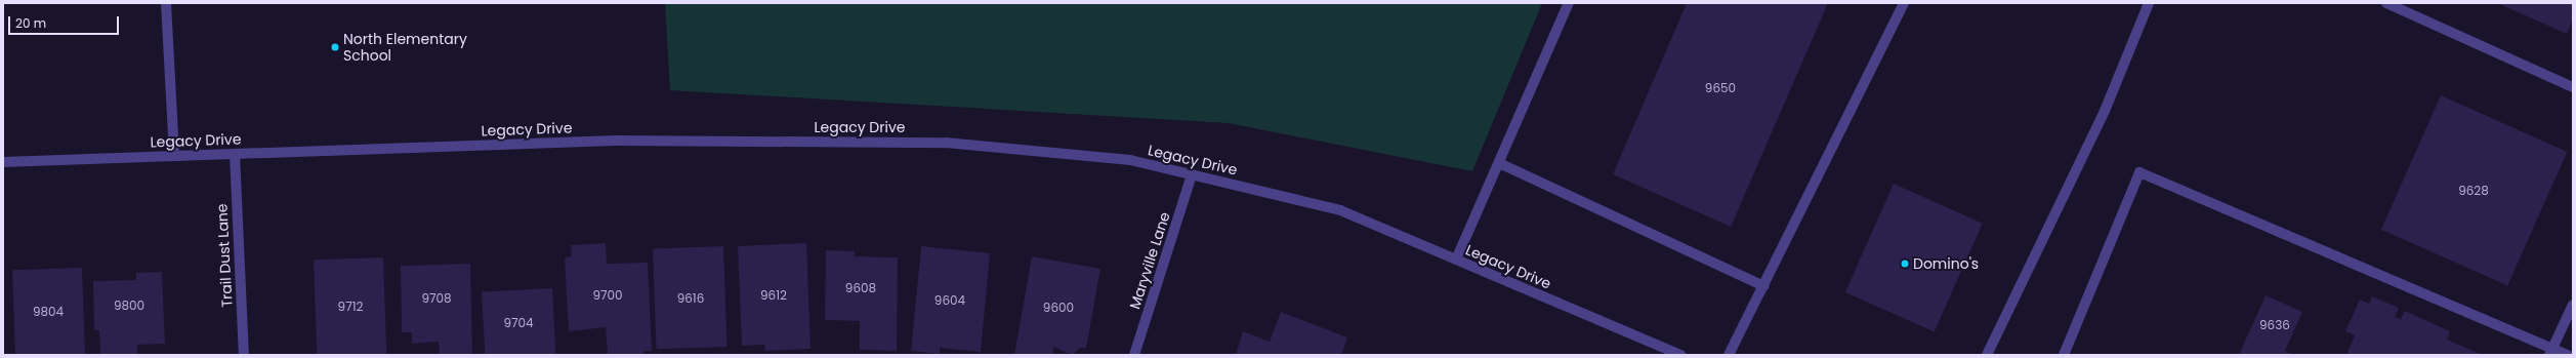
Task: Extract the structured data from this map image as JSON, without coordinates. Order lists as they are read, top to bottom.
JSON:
{
  "streets": {
    "street": ["Legacy Drive", "Trail Dust Lane", "Maryville Lane"]
  },
  "crossings": [
    ["Legacy Drive", "Trail Dust Lane"],
    ["Legacy Drive", "Maryville Lane"]
  ],
  "places": ["North Elementary School", "Domino's"],
  "house_numbers": [
    "9650",
    "9628",
    "9608",
    "9700",
    "9612",
    "9708",
    "9616",
    "9604",
    "9800",
    "9712",
    "9600",
    "9804",
    "9704",
    "9636"
  ],
  "scale_bar": "20 m"
}
